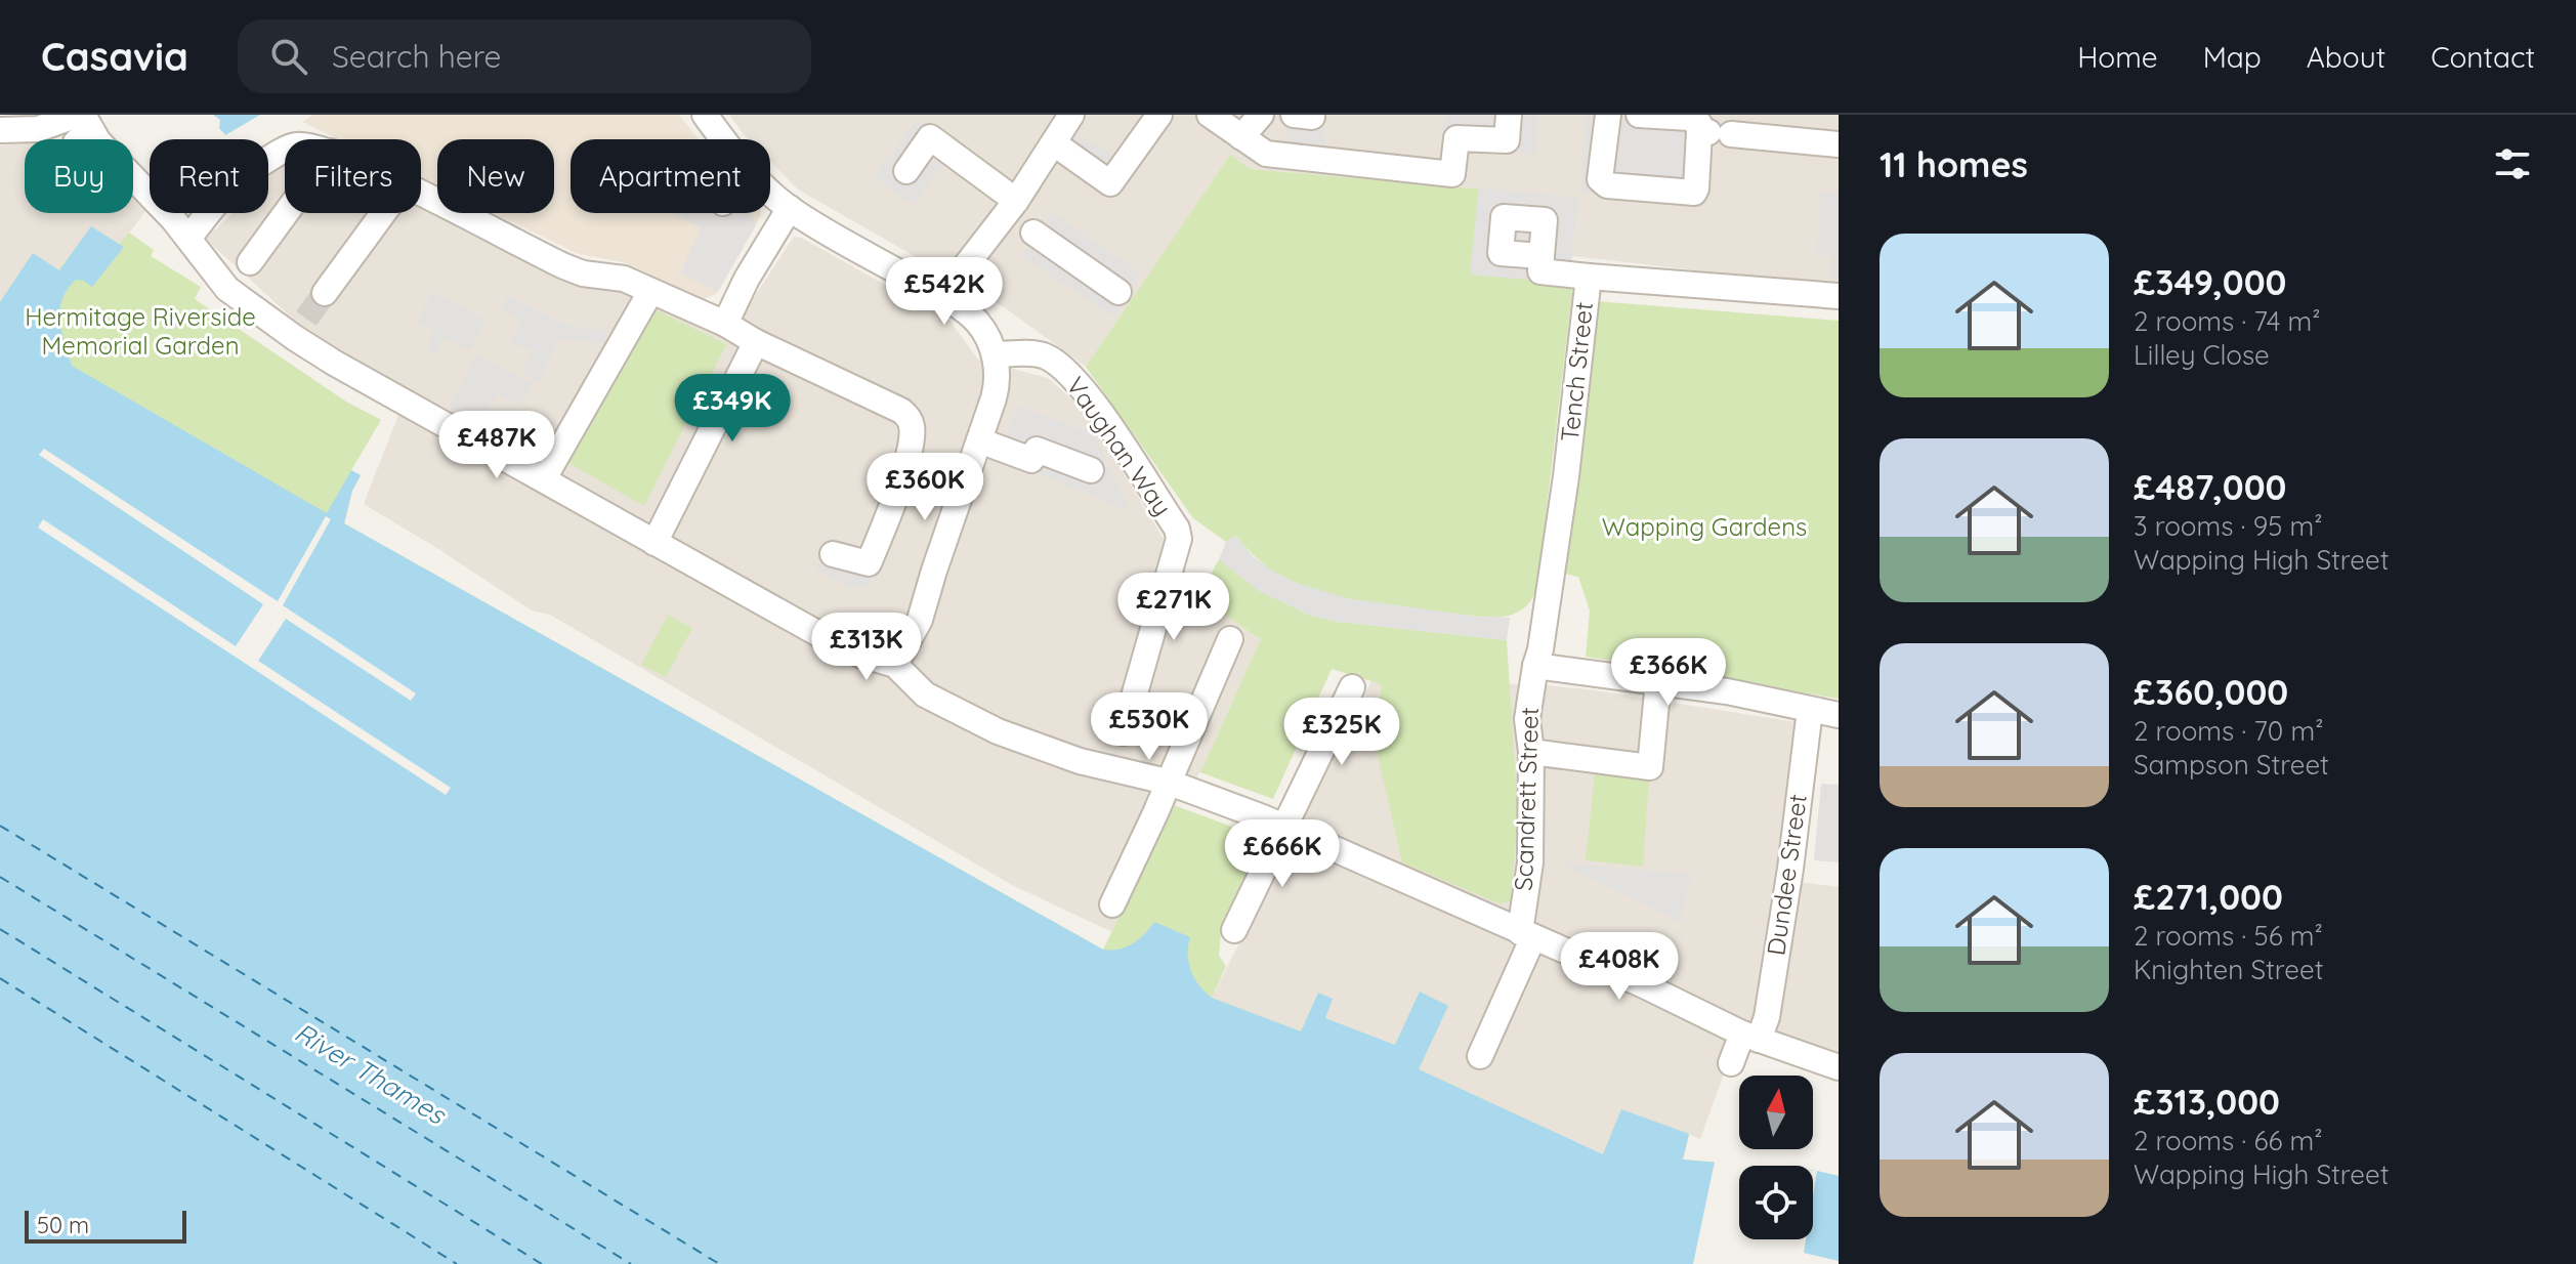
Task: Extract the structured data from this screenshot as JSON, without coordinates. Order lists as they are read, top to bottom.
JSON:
{
  "streets": {
    "street": [
      "Tench Street",
      "Vaughan Way",
      "Scandrett Street",
      "Dundee Street"
    ]
  },
  "crossings": [
    ["Tench Street", "Scandrett Street"]
  ],
  "water": ["River Thames"],
  "parks": ["Hermitage Riverside Memorial Garden", "Wapping Gardens"],
  "scale_bar": "50 m",
  "north": "top",
  "page": {
    "header": "Casavia",
    "search": "Search here",
    "nav": [
      "Home",
      "Map",
      "About",
      "Contact"
    ],
    "heading": "11 homes",
    "chip": [
      "Buy",
      "Rent",
      "Filters",
      "New",
      "Apartment"
    ],
    "list": [
      {
        "name": "£349,000",
        "note": "2 rooms · 74 m² · Lilley Close"
      },
      {
        "name": "£487,000",
        "note": "3 rooms · 95 m² · Wapping High Street"
      },
      {
        "name": "£360,000",
        "note": "2 rooms · 70 m² · Sampson Street"
      },
      {
        "name": "£271,000",
        "note": "2 rooms · 56 m² · Knighten Street"
      },
      {
        "name": "£313,000",
        "note": "2 rooms · 66 m² · Wapping High Street"
      }
    ],
    "price": [
      "£542K",
      "£349K",
      "£487K",
      "£360K",
      "£271K",
      "£313K",
      "£366K",
      "£530K",
      "£325K",
      "£666K",
      "£408K"
    ],
    "scale": "50 m"
  }
}
